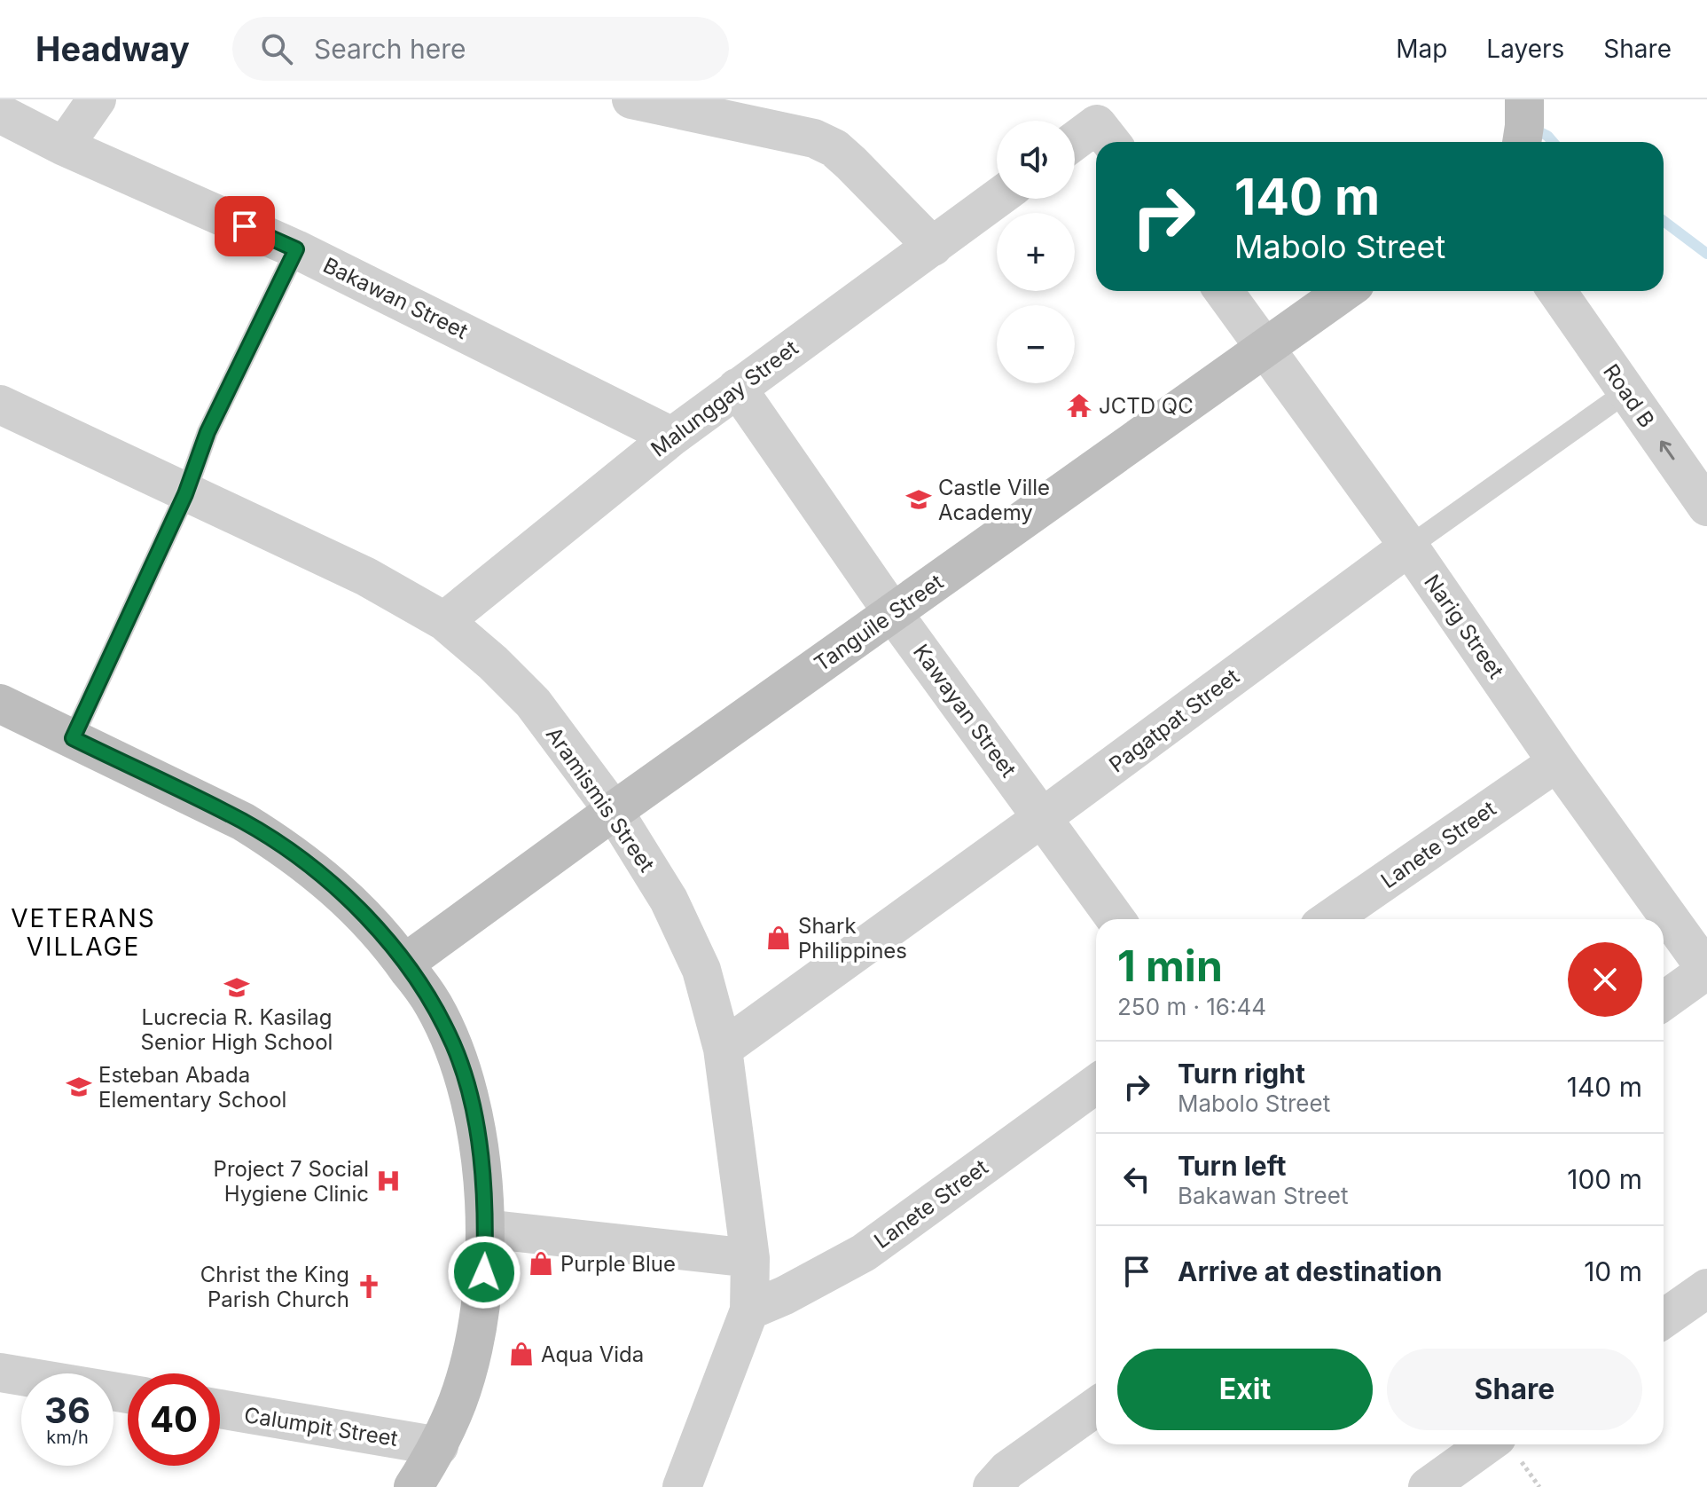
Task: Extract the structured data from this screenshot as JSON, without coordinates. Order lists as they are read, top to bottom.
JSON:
{
  "streets": {
    "street": [
      "Bakawan Street",
      "Road B",
      "Malunggay Street",
      "Tanguile Street",
      "Narig Street",
      "Kawayan Street",
      "Pagatpat Street",
      "Aramismis Street",
      "Lanete Street",
      "Calumpit Street"
    ]
  },
  "crossings": [
    ["Bakawan Street", "Malunggay Street"],
    ["Road B", "Pagatpat Street"],
    ["Malunggay Street", "Kawayan Street"],
    ["Malunggay Street", "Aramismis Street"],
    ["Tanguile Street", "Narig Street"],
    ["Tanguile Street", "Kawayan Street"],
    ["Tanguile Street", "Aramismis Street"],
    ["Narig Street", "Pagatpat Street"],
    ["Narig Street", "Lanete Street"],
    ["Kawayan Street", "Pagatpat Street"],
    ["Pagatpat Street", "Aramismis Street"],
    ["Aramismis Street", "Lanete Street"]
  ],
  "one_way": ["Road B"],
  "districts": ["VETERANS VILLAGE"],
  "places": {
    "temple": ["JCTD QC"],
    "school or university": ["Castle Ville Academy", "Lucrecia R. Kasilag Senior High School", "Esteban Abada Elementary School"],
    "shop": ["Shark Philippines", "Purple Blue", "Aqua Vida"],
    "hospital": ["Project 7 Social Hygiene Clinic"],
    "church": ["Christ the King Parish Church"]
  },
  "page": {
    "header": "Headway",
    "search": "Search here",
    "nav": ["Map", "Layers", "Share"],
    "map_buttons": ["+", "−"],
    "turn": ["140 m", "Mabolo Street"],
    "heading": ["1 min", "250 m · 16:44"],
    "list": [
      {
        "name": "Turn right",
        "note": "Mabolo Street",
        "value": "140 m"
      },
      {
        "name": "Turn left",
        "note": "Bakawan Street",
        "value": "100 m"
      },
      {
        "name": "Arrive at destination",
        "value": "10 m"
      }
    ],
    "buttons": ["Exit", "Share"],
    "speed": "36 km/h",
    "limit": "40"
  }
}
